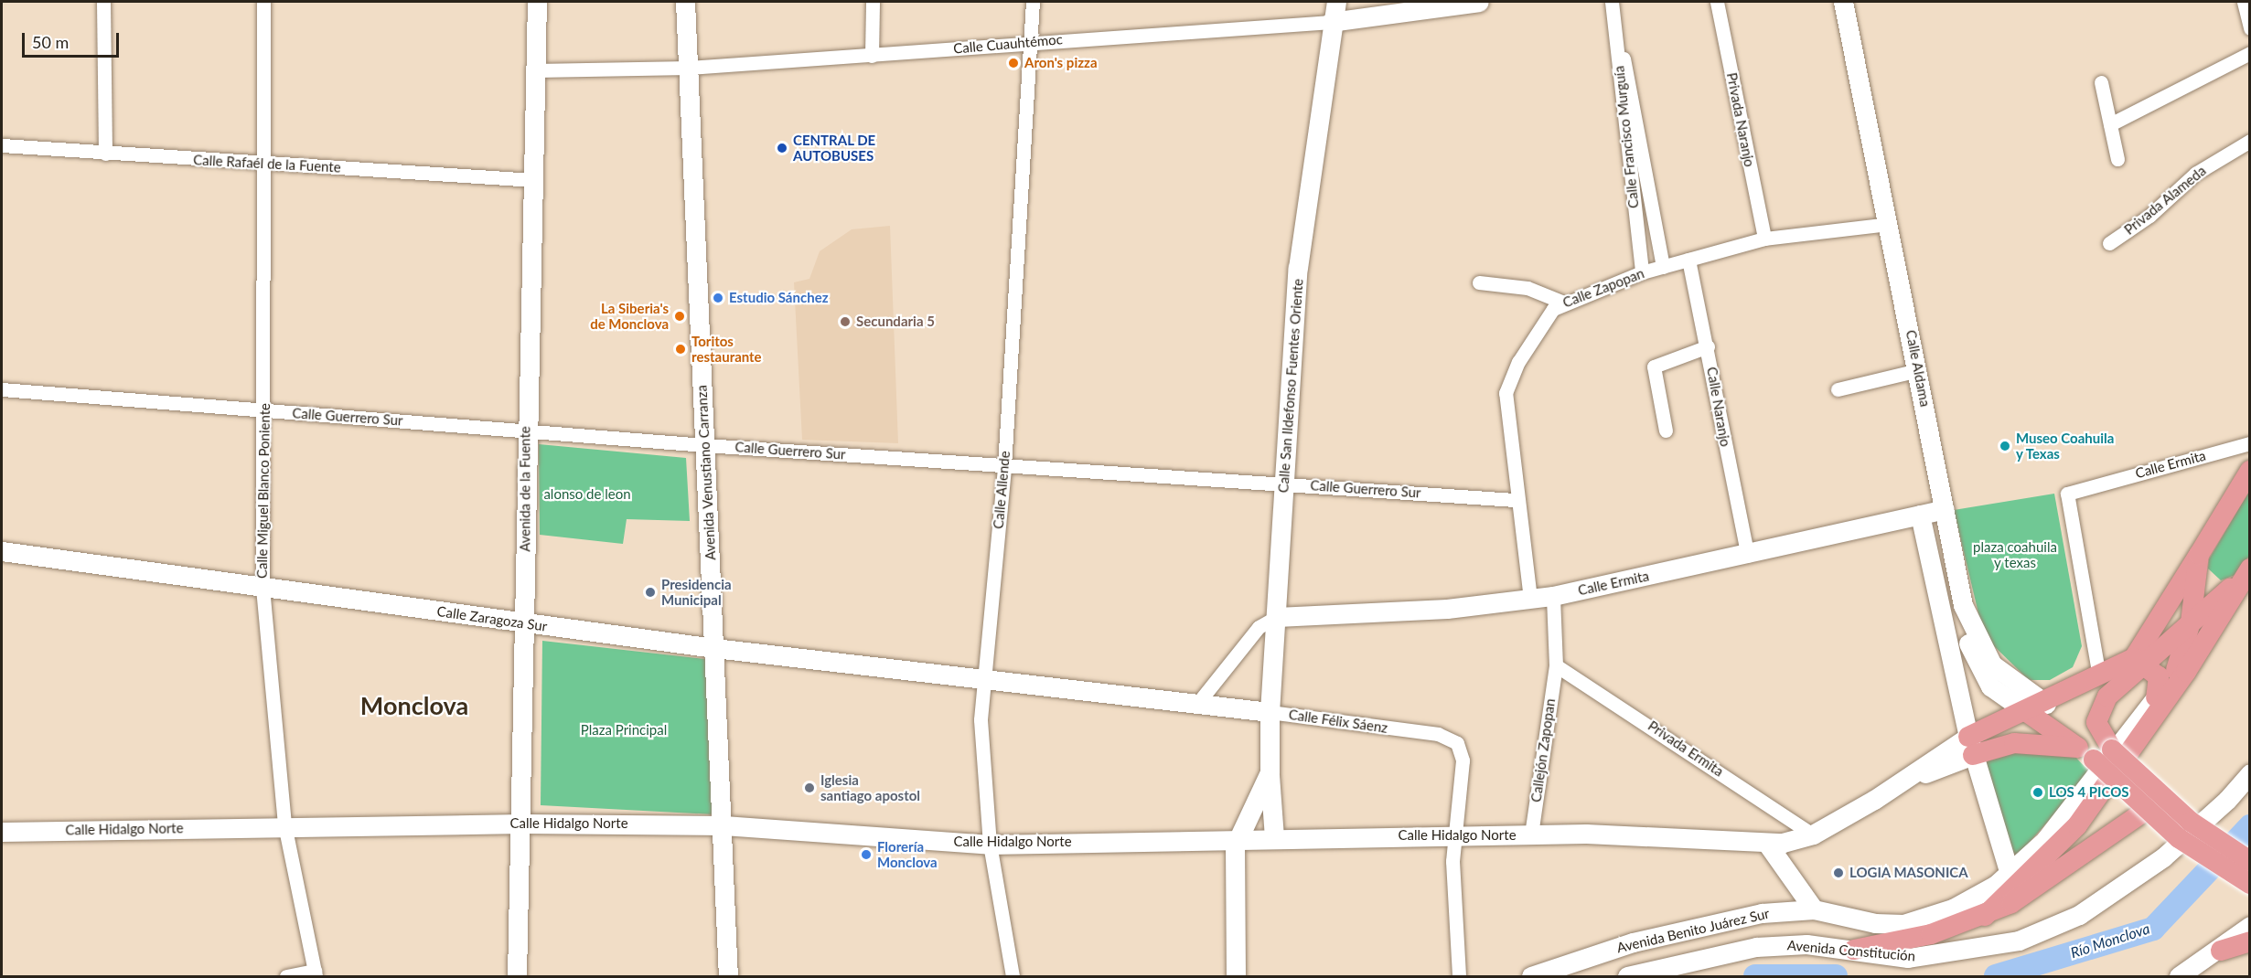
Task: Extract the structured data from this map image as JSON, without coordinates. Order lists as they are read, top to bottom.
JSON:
{
  "streets": {
    "street": [
      "Calle Cuauhtémoc",
      "Privada Naranjo",
      "Calle Francisco Murguía",
      "Calle Rafaél de la Fuente",
      "Privada Alameda",
      "Calle Zapopan",
      "Calle Aldama",
      "Calle San Ildefonso Fuentes Oriente",
      "Calle Naranjo",
      "Calle Guerrero Sur",
      "Calle Ermita",
      "Avenida Venustiano Carranza",
      "Avenida de la Fuente",
      "Calle Allende",
      "Calle Miguel Blanco Poniente",
      "Calle Zaragoza Sur",
      "Calle Félix Sáenz",
      "Privada Ermita",
      "Callejón Zapopan",
      "Calle Hidalgo Norte",
      "Avenida Benito Juárez Sur",
      "Avenida Constitución"
    ]
  },
  "crossings": [
    ["Calle Cuauhtémoc", "Calle San Ildefonso Fuentes Oriente"],
    ["Calle Cuauhtémoc", "Avenida Venustiano Carranza"],
    ["Calle Cuauhtémoc", "Avenida de la Fuente"],
    ["Calle Cuauhtémoc", "Calle Allende"],
    ["Privada Naranjo", "Calle Zapopan"],
    ["Calle Francisco Murguía", "Calle Zapopan"],
    ["Calle Rafaél de la Fuente", "Avenida de la Fuente"],
    ["Calle Rafaél de la Fuente", "Calle Miguel Blanco Poniente"],
    ["Calle Zapopan", "Calle Aldama"],
    ["Calle Zapopan", "Calle Naranjo"],
    ["Calle Zapopan", "Calle Guerrero Sur"],
    ["Calle Zapopan", "Calle Ermita"],
    ["Calle Aldama", "Calle Ermita"],
    ["Calle San Ildefonso Fuentes Oriente", "Calle Guerrero Sur"],
    ["Calle San Ildefonso Fuentes Oriente", "Calle Ermita"],
    ["Calle San Ildefonso Fuentes Oriente", "Calle Félix Sáenz"],
    ["Calle San Ildefonso Fuentes Oriente", "Calle Hidalgo Norte"],
    ["Calle Naranjo", "Calle Ermita"],
    ["Calle Guerrero Sur", "Avenida Venustiano Carranza"],
    ["Calle Guerrero Sur", "Avenida de la Fuente"],
    ["Calle Guerrero Sur", "Calle Allende"],
    ["Calle Guerrero Sur", "Calle Miguel Blanco Poniente"],
    ["Avenida Venustiano Carranza", "Calle Zaragoza Sur"],
    ["Avenida Venustiano Carranza", "Calle Hidalgo Norte"],
    ["Avenida de la Fuente", "Calle Zaragoza Sur"],
    ["Avenida de la Fuente", "Calle Hidalgo Norte"],
    ["Calle Allende", "Calle Zaragoza Sur"],
    ["Calle Allende", "Calle Félix Sáenz"],
    ["Calle Allende", "Calle Hidalgo Norte"],
    ["Calle Miguel Blanco Poniente", "Calle Zaragoza Sur"],
    ["Calle Miguel Blanco Poniente", "Calle Hidalgo Norte"],
    ["Calle Zaragoza Sur", "Calle Félix Sáenz"],
    ["Calle Félix Sáenz", "Calle Hidalgo Norte"],
    ["Privada Ermita", "Callejón Zapopan"],
    ["Privada Ermita", "Calle Hidalgo Norte"],
    ["Callejón Zapopan", "Calle Hidalgo Norte"]
  ],
  "districts": ["Monclova"],
  "water": ["Río Monclova"],
  "parks": ["alonso de leon", "plaza coahuila y texas", "Plaza Principal"],
  "places": [
    "Aron's pizza",
    "CENTRAL DE AUTOBUSES",
    "Estudio Sánchez",
    "La Siberia's de Monclova",
    "Secundaria 5",
    "Toritos restaurante",
    "Museo Coahuila y Texas",
    "Presidencia Municipal",
    "Iglesia santiago apostol",
    "LOS 4 PICOS",
    "Florería Monclova",
    "LOGIA MASONICA"
  ],
  "scale_bar": "50 m"
}
